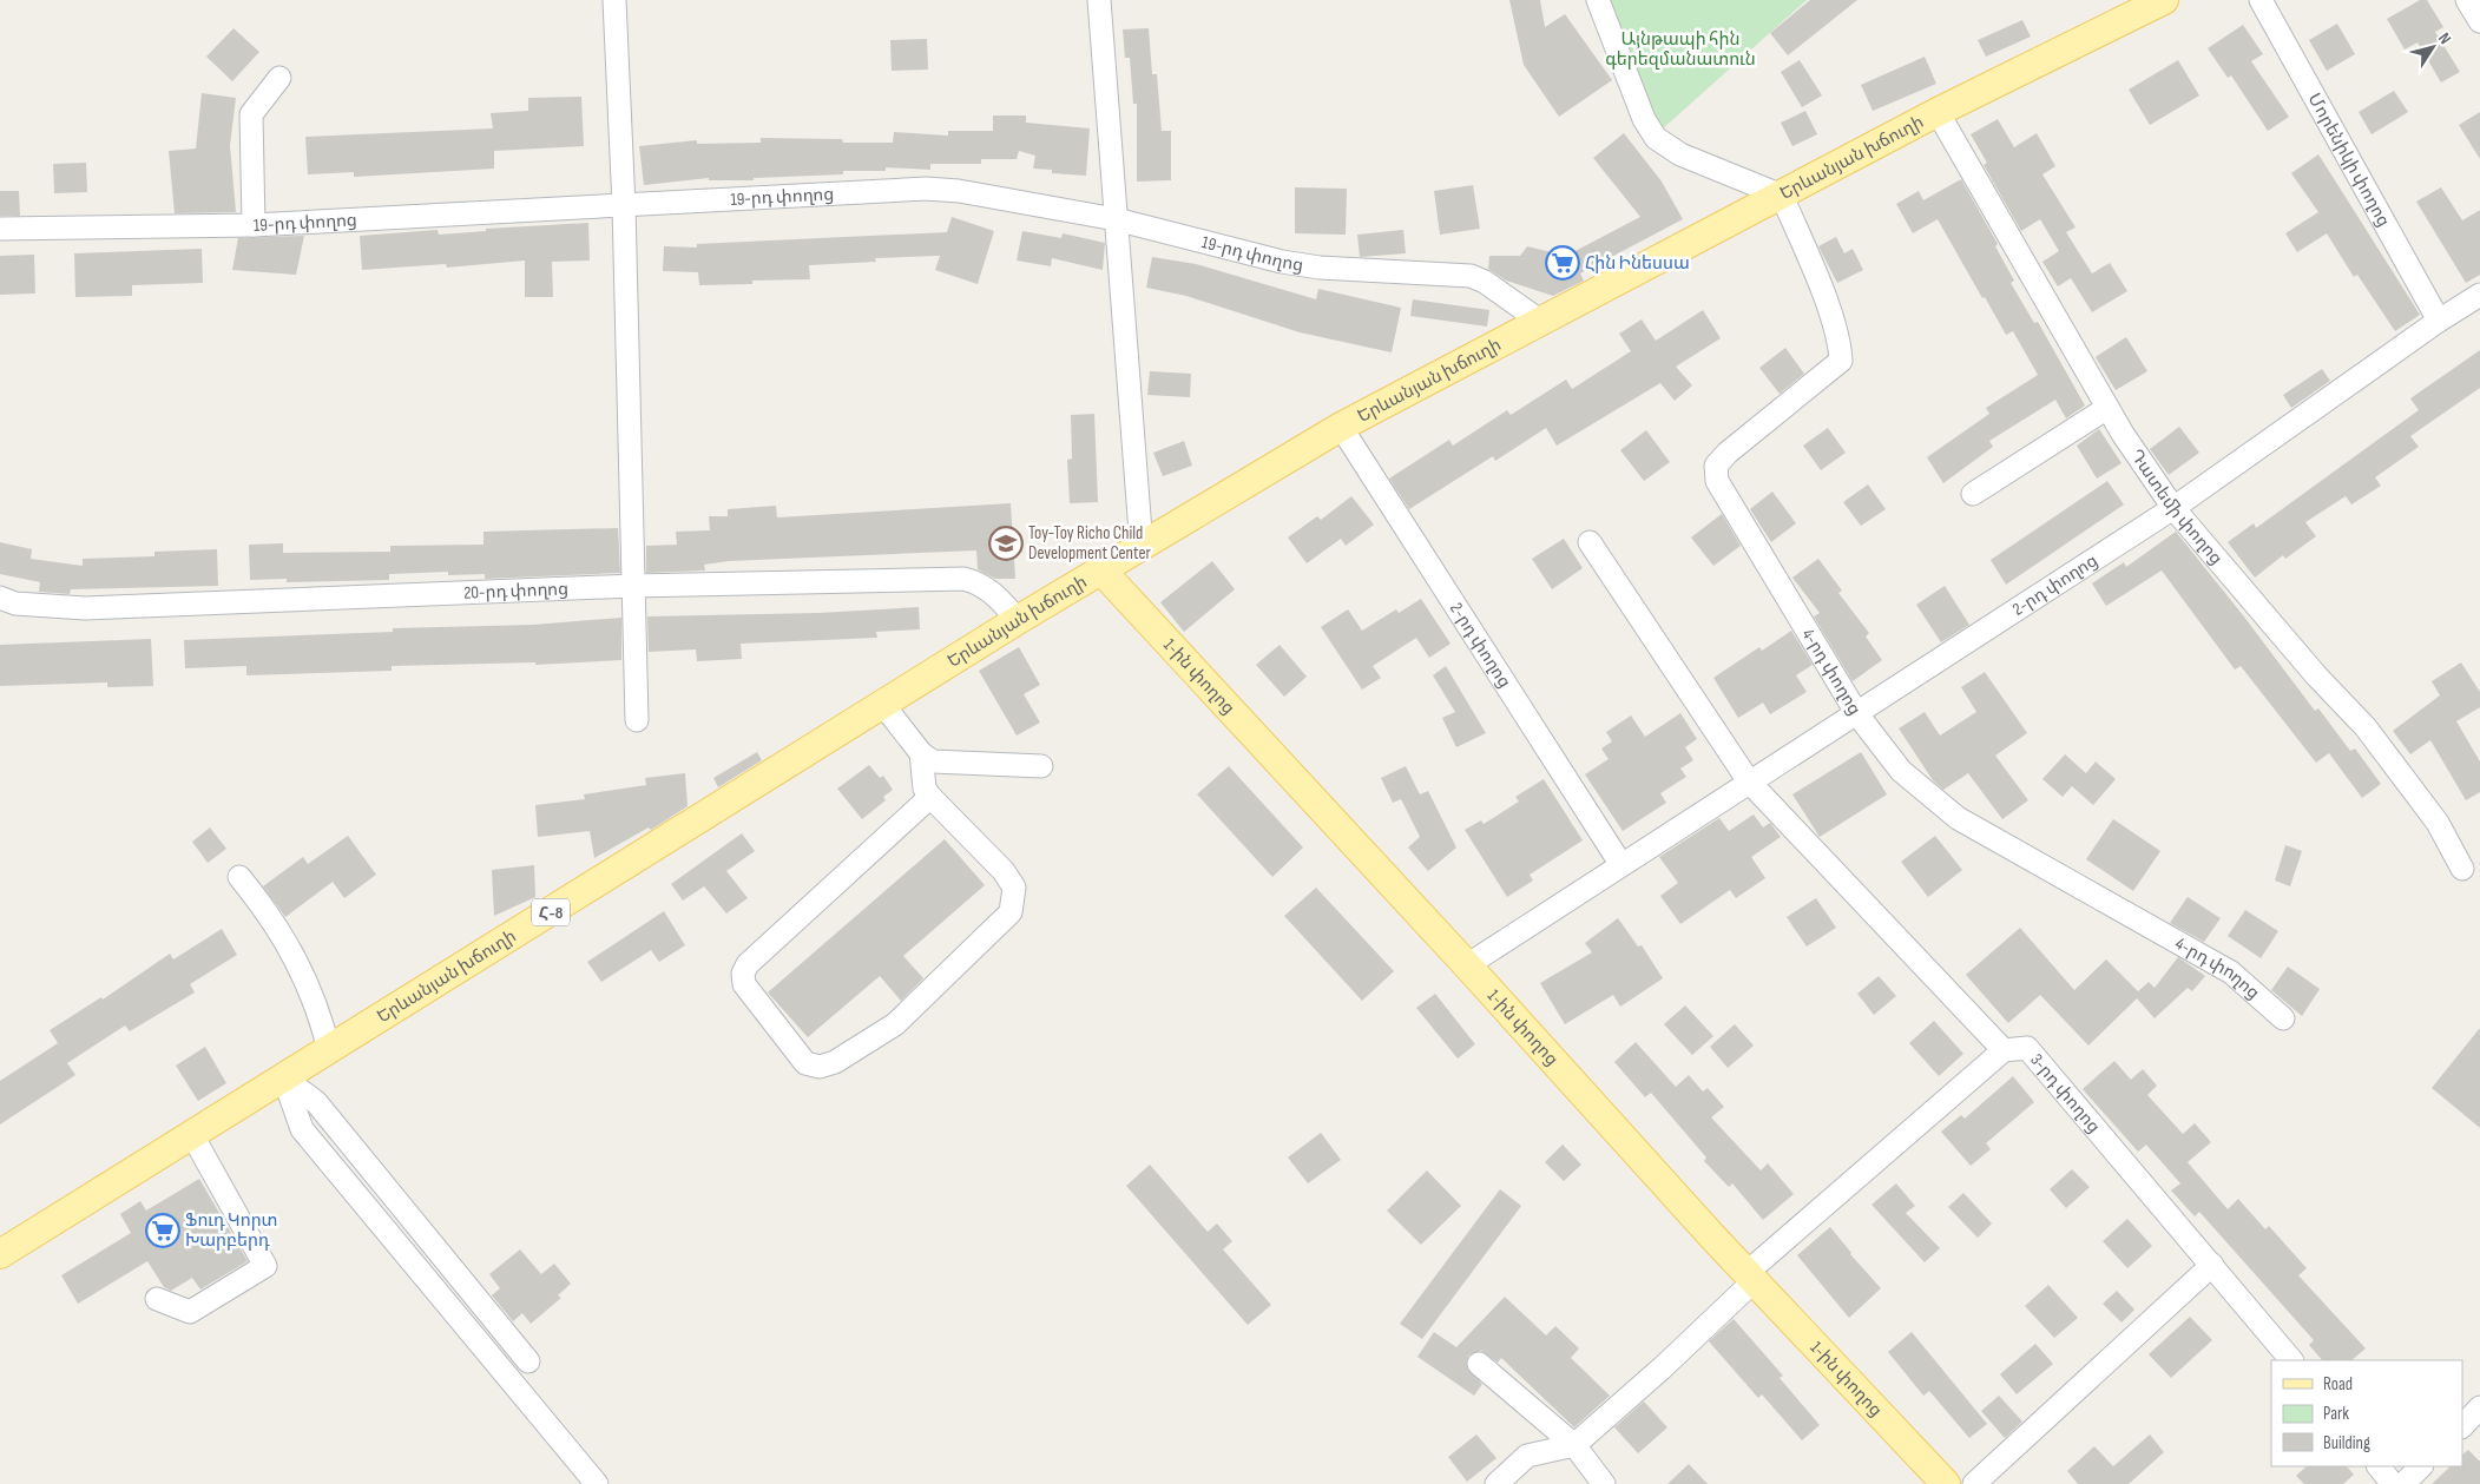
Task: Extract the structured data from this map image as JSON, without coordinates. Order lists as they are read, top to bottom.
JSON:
{
  "streets": {
    "main road": ["Երևանյան խճուղի", "1-ին փողոց", "Հ-8"],
    "street": [
      "Մորենիկի փողոց",
      "19-րդ փողոց",
      "Դատեմի փողոց",
      "2-րդ փողոց",
      "20-րդ փողոց",
      "4-րդ փողոց",
      "3-րդ փողոց"
    ]
  },
  "crossings": [
    ["Երևանյան խճուղի", "19-րդ փողոց"],
    ["Երևանյան խճուղի", "Դատեմի փողոց"],
    ["Երևանյան խճուղի", "2-րդ փողոց"],
    ["Երևանյան խճուղի", "20-րդ փողոց"],
    ["Երևանյան խճուղի", "4-րդ փողոց"],
    ["Երևանյան խճուղի", "1-ին փողոց"],
    ["Մորենիկի փողոց", "2-րդ փողոց"],
    ["Դատեմի փողոց", "2-րդ փողոց"],
    ["2-րդ փողոց", "4-րդ փողոց"],
    ["2-րդ փողոց", "1-ին փողոց"],
    ["1-ին փողոց", "3-րդ փողոց"]
  ],
  "parks": ["Այնթապի հին գերեզմանատուն"],
  "places": {
    "supermarket": ["Հին Ինեսսա", "Ֆուդ Կորտ Խարբերդ"],
    "school or university": ["Toy-Toy Richo Child Development Center"]
  },
  "legend": ["Road", "Park", "Building"],
  "north": "top right"
}
